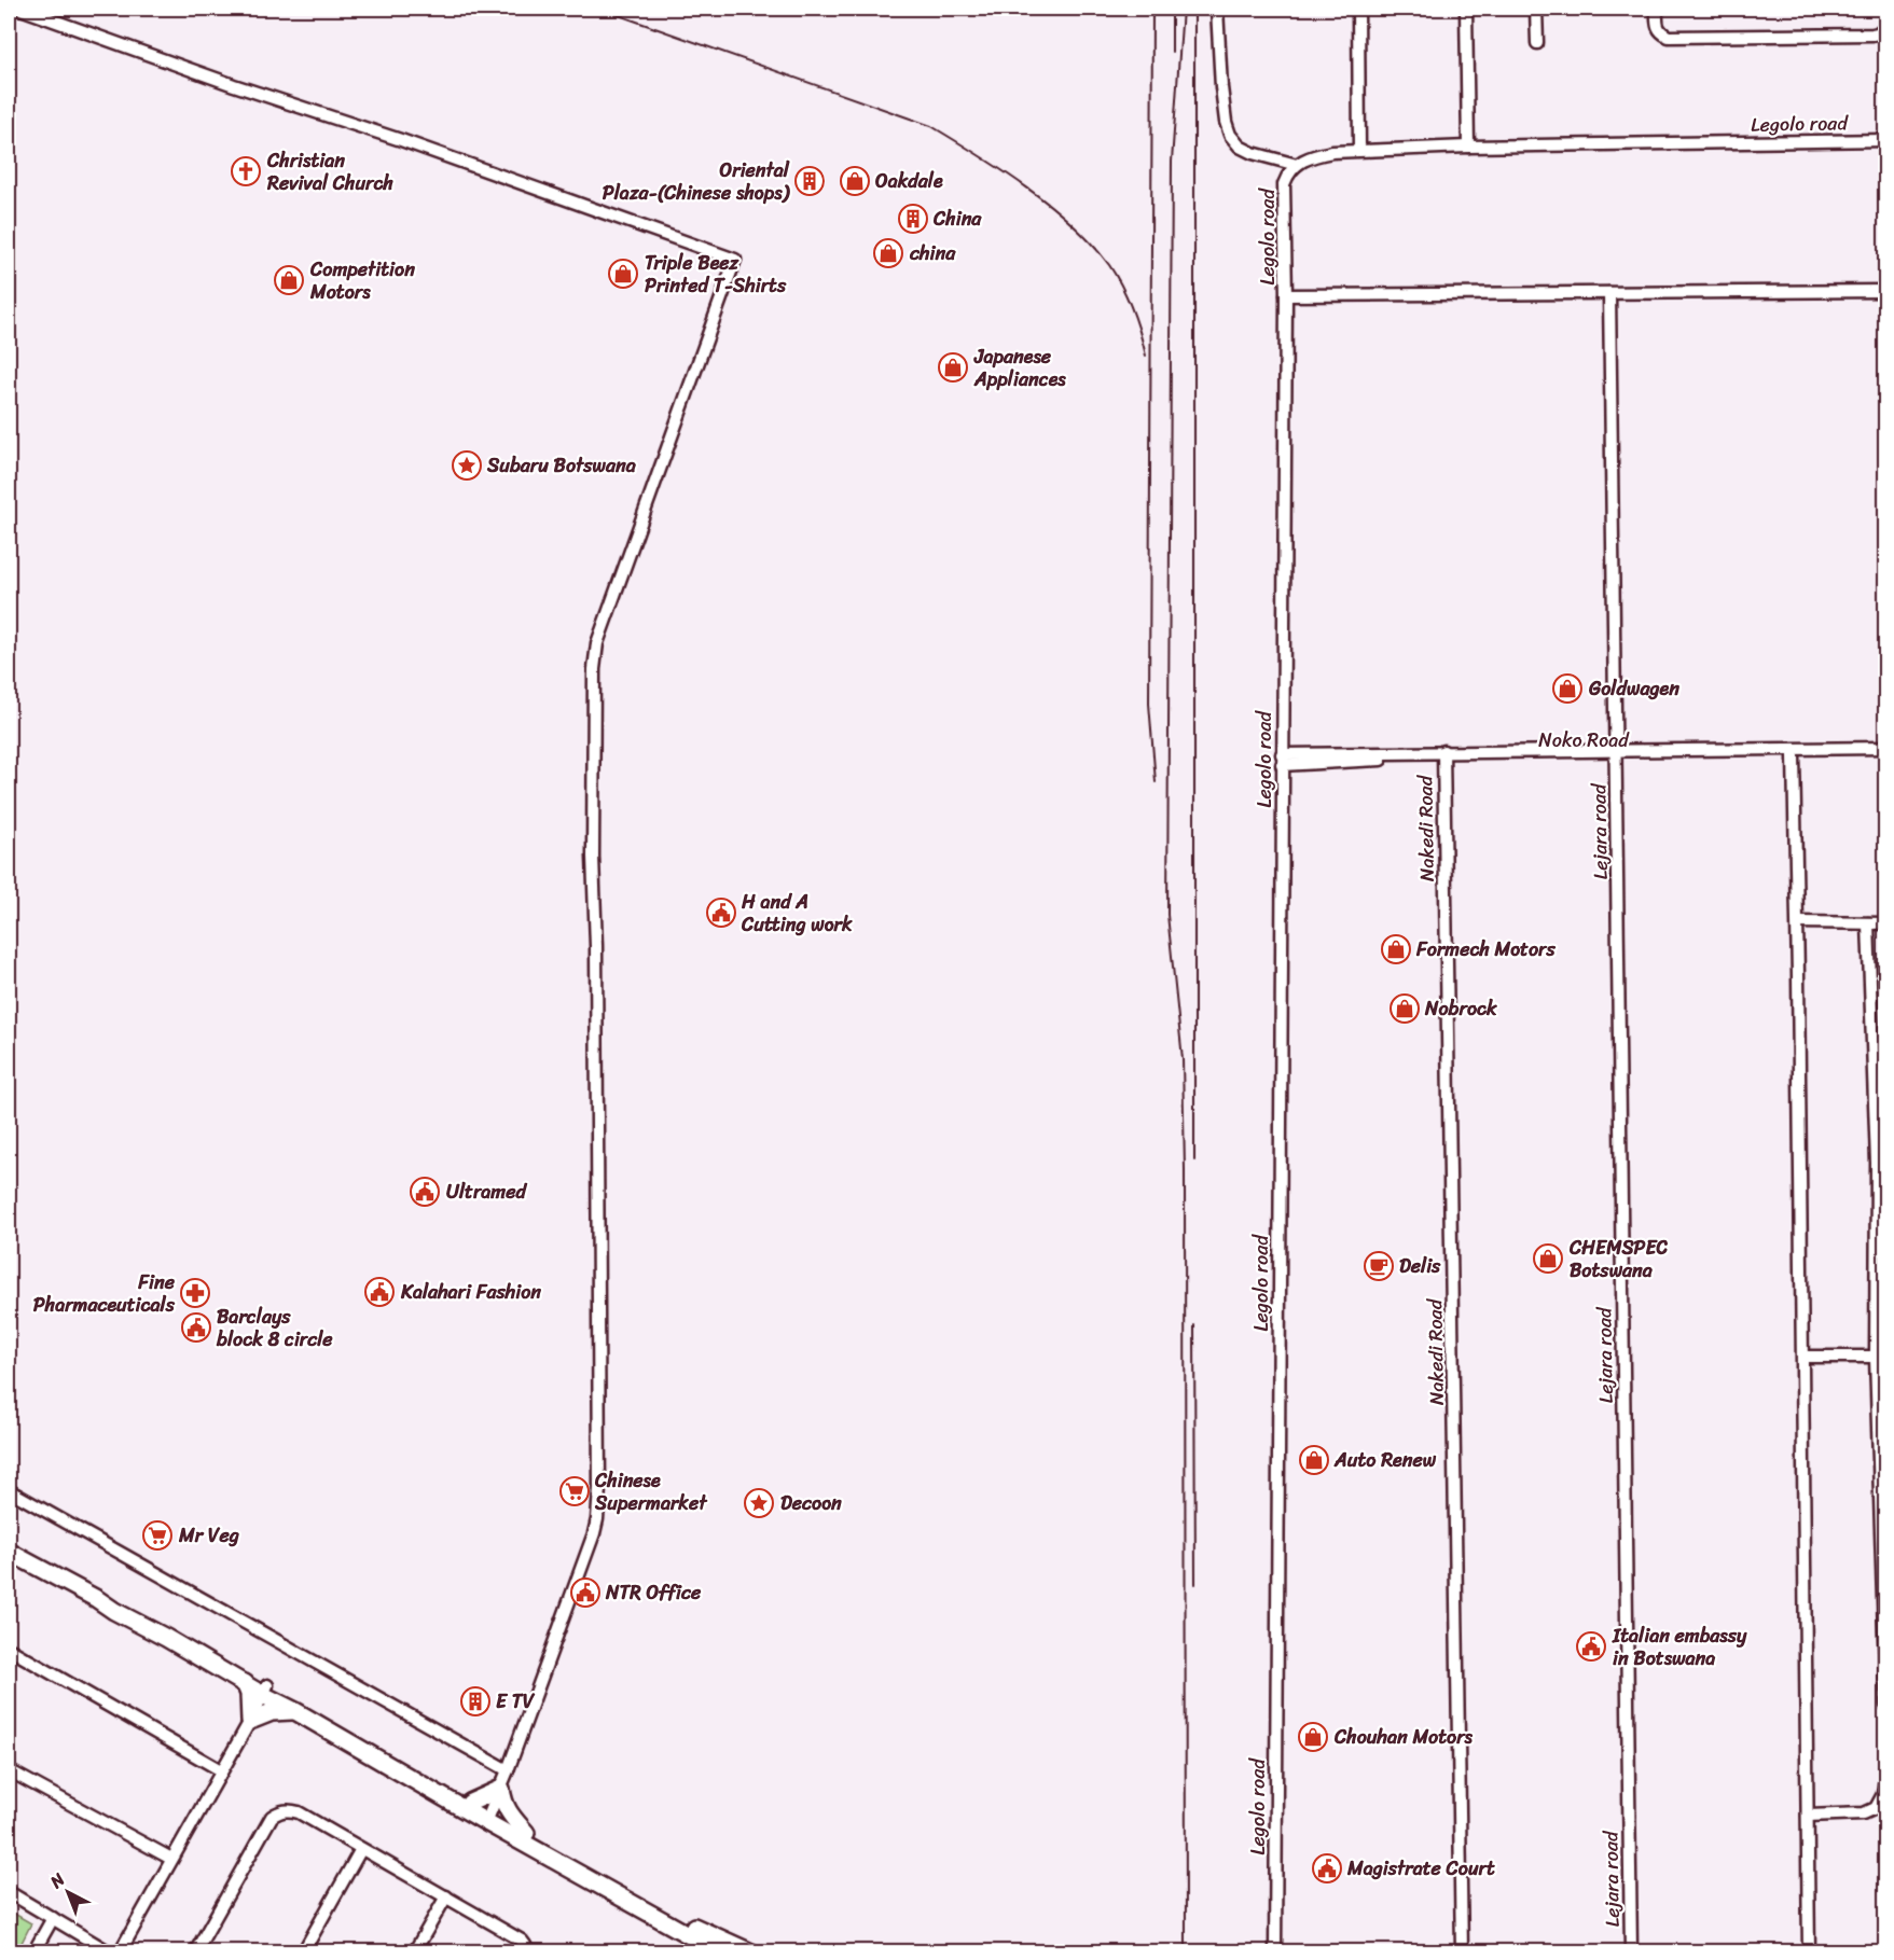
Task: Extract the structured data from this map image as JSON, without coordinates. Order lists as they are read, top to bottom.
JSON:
{
  "streets": {
    "street": [
      "Legolo road",
      "Noko Road",
      "Nakedi Road",
      "Lejara road"
    ]
  },
  "crossings": [
    ["Legolo road", "Noko Road"],
    ["Noko Road", "Nakedi Road"],
    ["Noko Road", "Lejara road"]
  ],
  "places": {
    "church": ["Christian Revival Church"],
    "building": ["Oriental Plaza-(Chinese shops)", "China", "E TV"],
    "shop": [
      "Oakdale",
      "china",
      "Triple Beez Printed T-Shirts",
      "Competition Motors",
      "Japanese Appliances",
      "Goldwagen",
      "Formech Motors",
      "Nobrock",
      "CHEMSPEC Botswana",
      "Auto Renew",
      "Chouhan Motors"
    ],
    "place": ["Subaru Botswana", "Decoon"],
    "public building": [
      "H and A Cutting work",
      "Ultramed",
      "Kalahari Fashion",
      "Barclays block 8 circle",
      "NTR Office",
      "Italian embassy in Botswana",
      "Magistrate Court"
    ],
    "cafe": ["Delis"],
    "pharmacy": ["Fine Pharmaceuticals"],
    "supermarket": ["Chinese Supermarket", "Mr Veg"]
  },
  "north": "top left"
}
